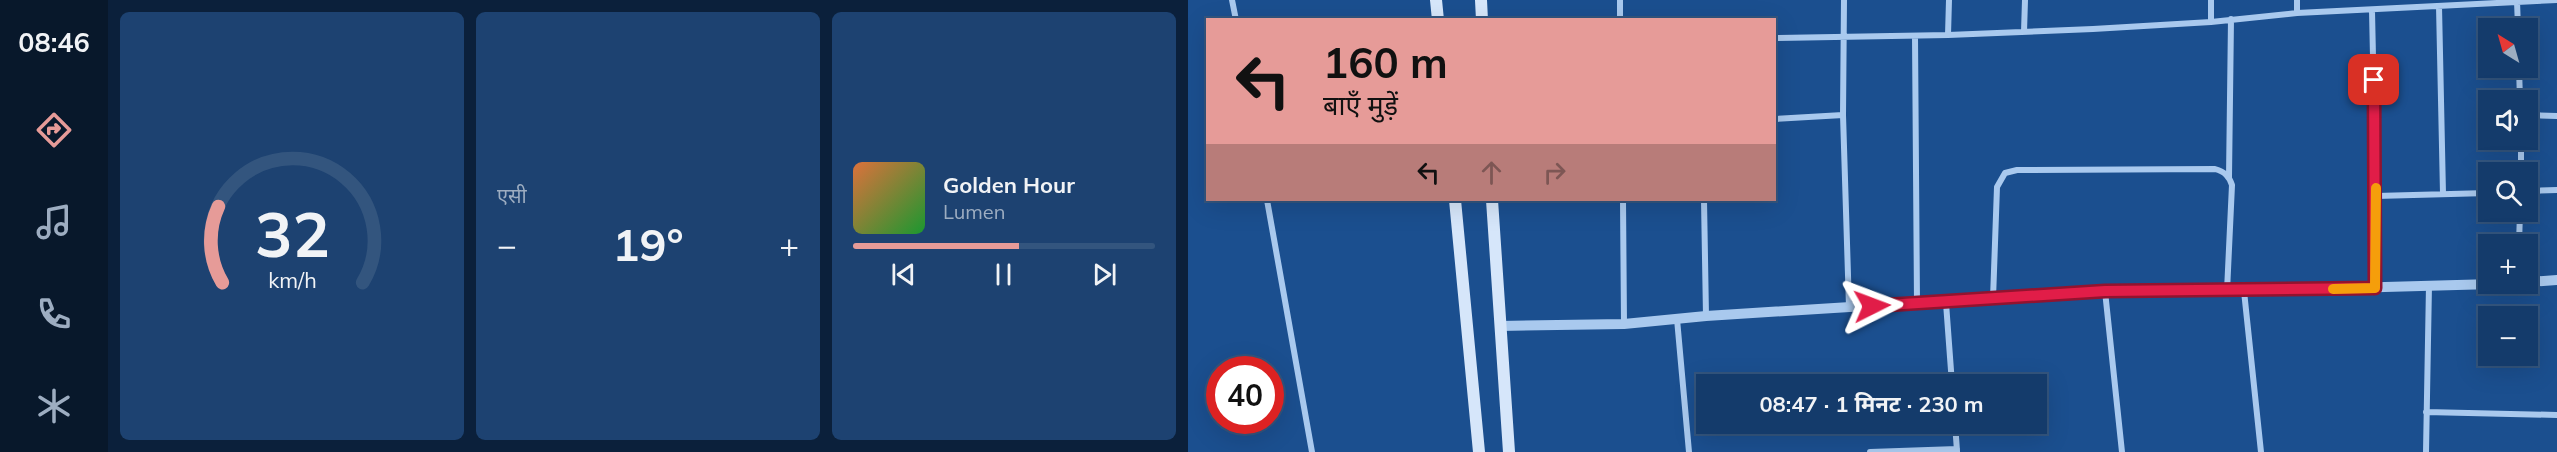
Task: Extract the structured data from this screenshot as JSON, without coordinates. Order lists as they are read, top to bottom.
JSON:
{
  "north": "top left",
  "page": {
    "tabs": "08:46",
    "tile": "एसी",
    "map_buttons": ["+", "−"],
    "turn": ["160 m", "बाएँ मुड़ें"],
    "song": ["Golden Hour", "Lumen"],
    "heat": ["−", "19°", "+"],
    "limit": "40",
    "trip": "08:47 · 1 मिनट · 230 m",
    "gauge": ["32", "km/h"]
  }
}
